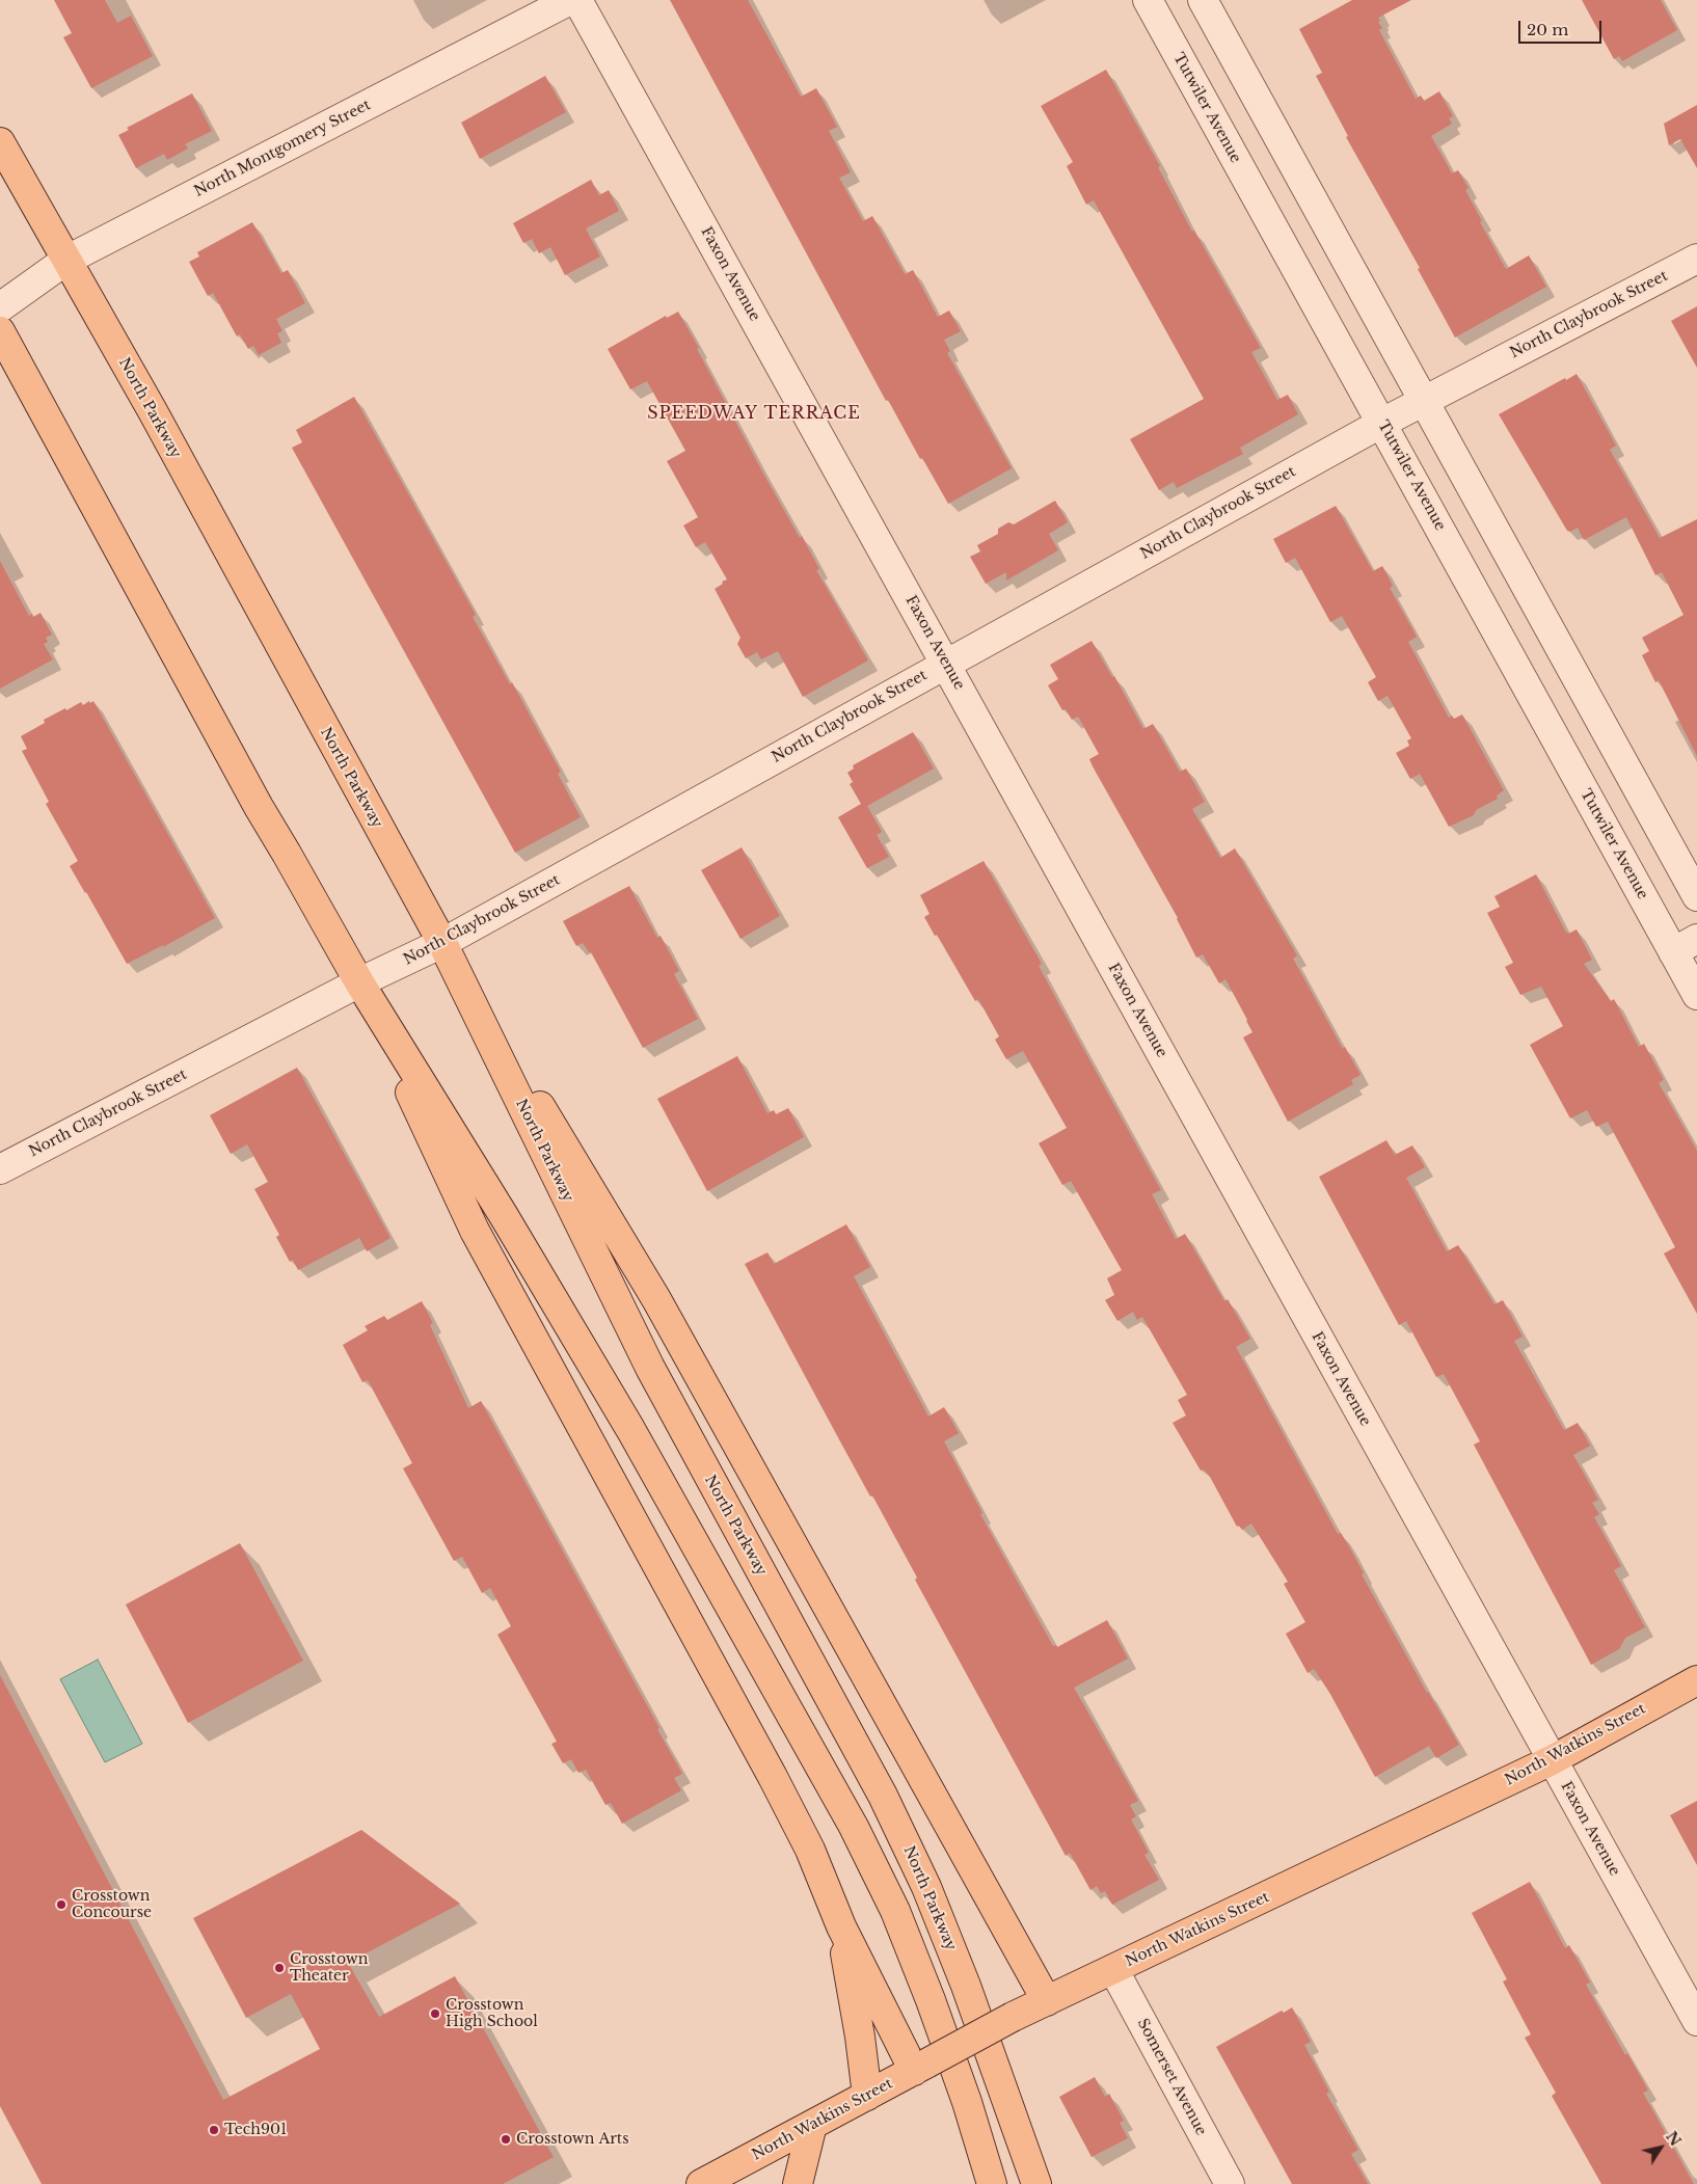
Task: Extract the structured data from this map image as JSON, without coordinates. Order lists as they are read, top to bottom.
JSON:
{
  "streets": {
    "main road": ["North Parkway", "North Watkins Street"],
    "street": [
      "Tutwiler Avenue",
      "North Montgomery Street",
      "Faxon Avenue",
      "North Claybrook Street",
      "Somerset Avenue"
    ]
  },
  "crossings": [
    ["Tutwiler Avenue", "North Claybrook Street"],
    ["North Montgomery Street", "North Parkway"],
    ["Faxon Avenue", "North Claybrook Street"],
    ["Faxon Avenue", "North Watkins Street"],
    ["North Claybrook Street", "North Parkway"],
    ["North Watkins Street", "Somerset Avenue"]
  ],
  "districts": ["SPEEDWAY TERRACE"],
  "places": [
    "Crosstown Concourse",
    "Crosstown Theater",
    "Crosstown High School",
    "Tech901",
    "Crosstown Arts"
  ],
  "scale_bar": "20 m",
  "north": "top right"
}
